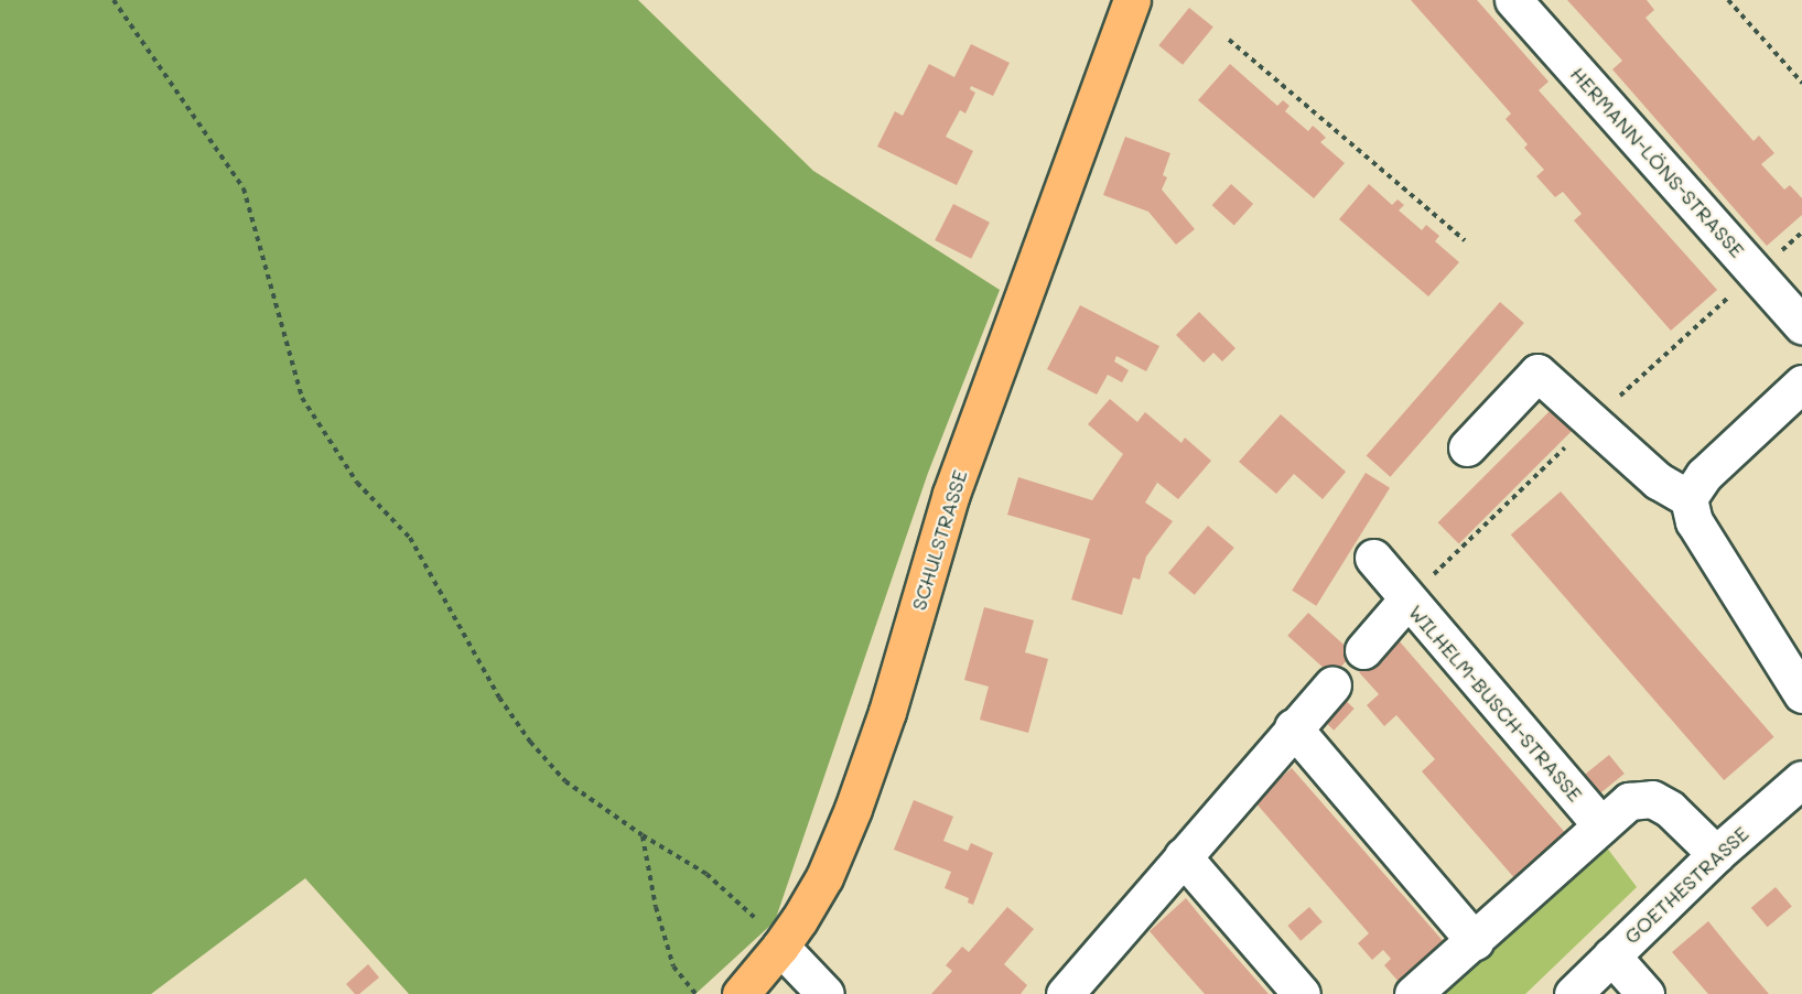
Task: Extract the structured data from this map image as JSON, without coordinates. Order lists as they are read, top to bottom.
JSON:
{
  "streets": {
    "main road": ["SCHULSTRASSE"],
    "street": ["HERMANN-LÖNS-STRASSE", "WILHELM-BUSCH-STRASSE", "GOETHESTRASSE"]
  }
}
